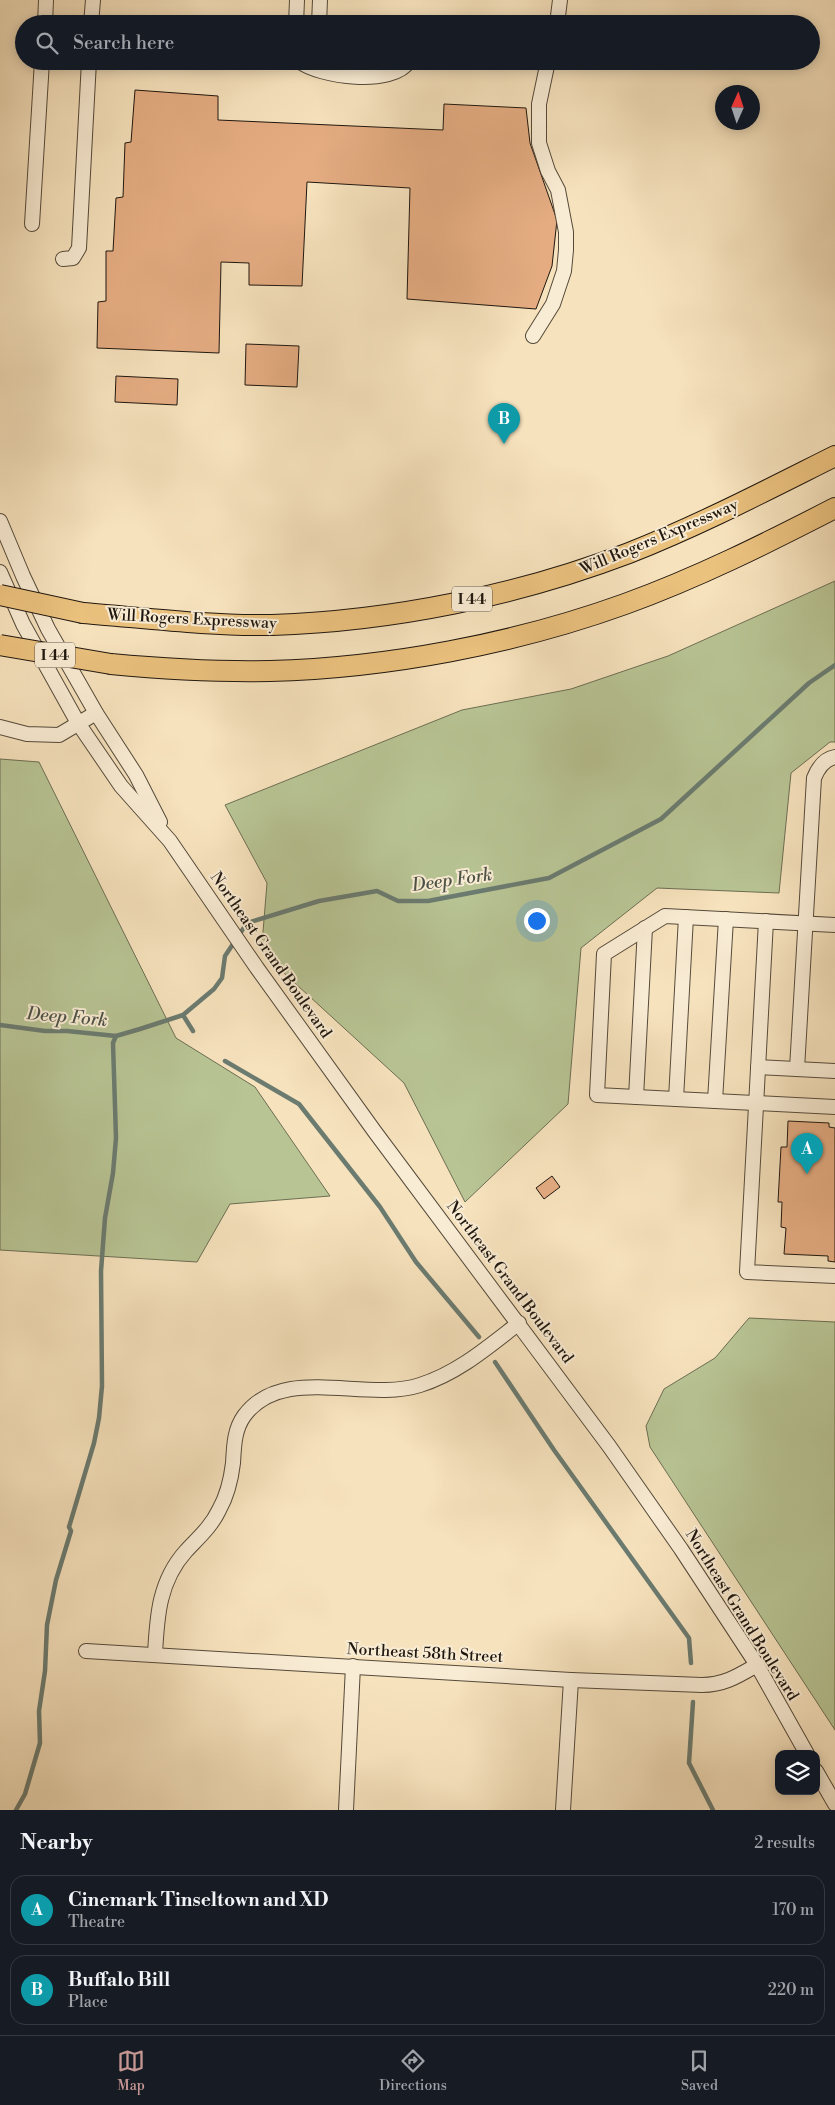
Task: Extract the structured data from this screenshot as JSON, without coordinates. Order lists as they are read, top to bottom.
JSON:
{
  "streets": {
    "highway": ["Will Rogers Expressway", "I 44"],
    "street": ["Northeast Grand Boulevard", "Northeast 58th Street"]
  },
  "crossings": [
    ["Northeast Grand Boulevard", "Northeast 58th Street"]
  ],
  "water": ["Deep Fork"],
  "north": "top",
  "page": {
    "search": "Search here",
    "pins": ["B", "A"],
    "heading": ["Nearby", "2 results"],
    "list": [
      {
        "mark": "A",
        "name": "Cinemark Tinseltown and XD",
        "note": "Theatre",
        "value": "170 m"
      },
      {
        "mark": "B",
        "name": "Buffalo Bill",
        "note": "Place",
        "value": "220 m"
      }
    ],
    "nav": ["Map", "Directions", "Saved"]
  }
}
